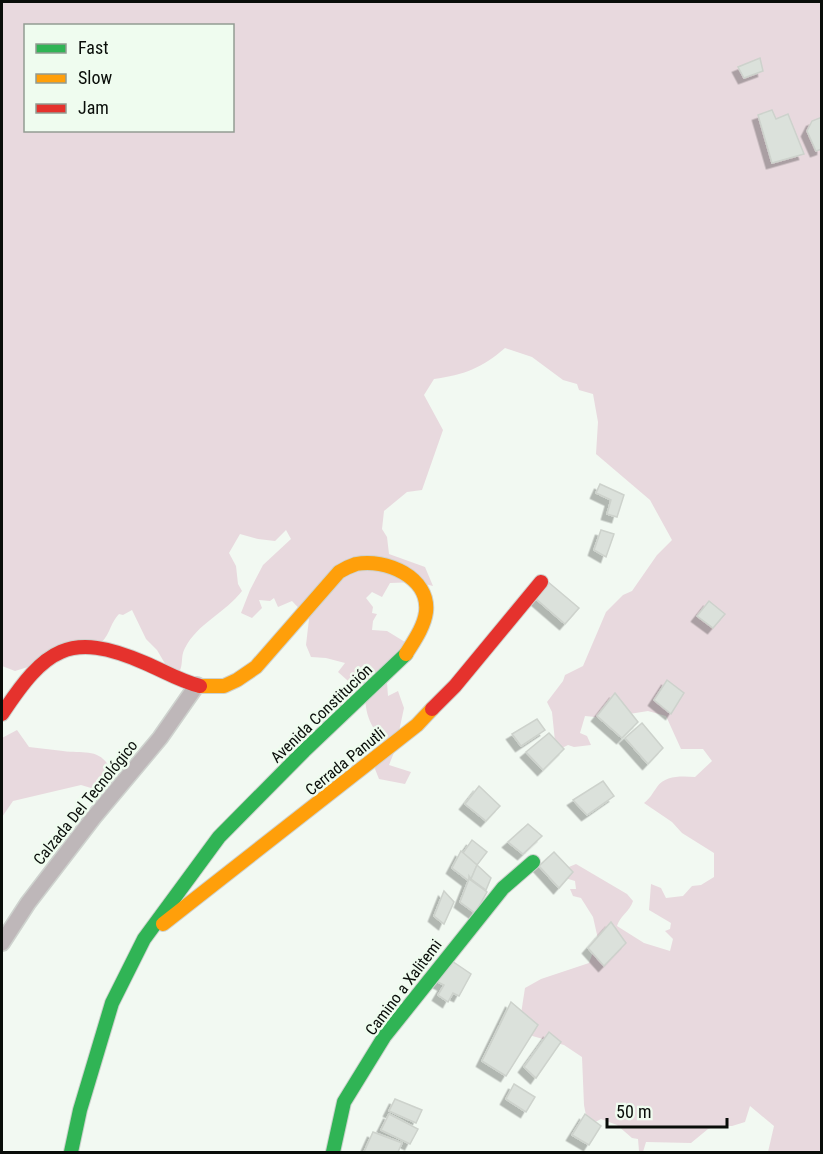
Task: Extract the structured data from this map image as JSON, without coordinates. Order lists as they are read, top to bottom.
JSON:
{
  "streets": {
    "main road": ["Avenida Constitución", "Cerrada Panutli", "Camino a Xalitemi"],
    "street": ["Calzada Del Tecnológico"]
  },
  "crossings": [
    ["Avenida Constitución", "Cerrada Panutli"],
    ["Avenida Constitución", "Calzada Del Tecnológico"]
  ],
  "legend": ["Fast", "Slow", "Jam"],
  "scale_bar": "50 m"
}
